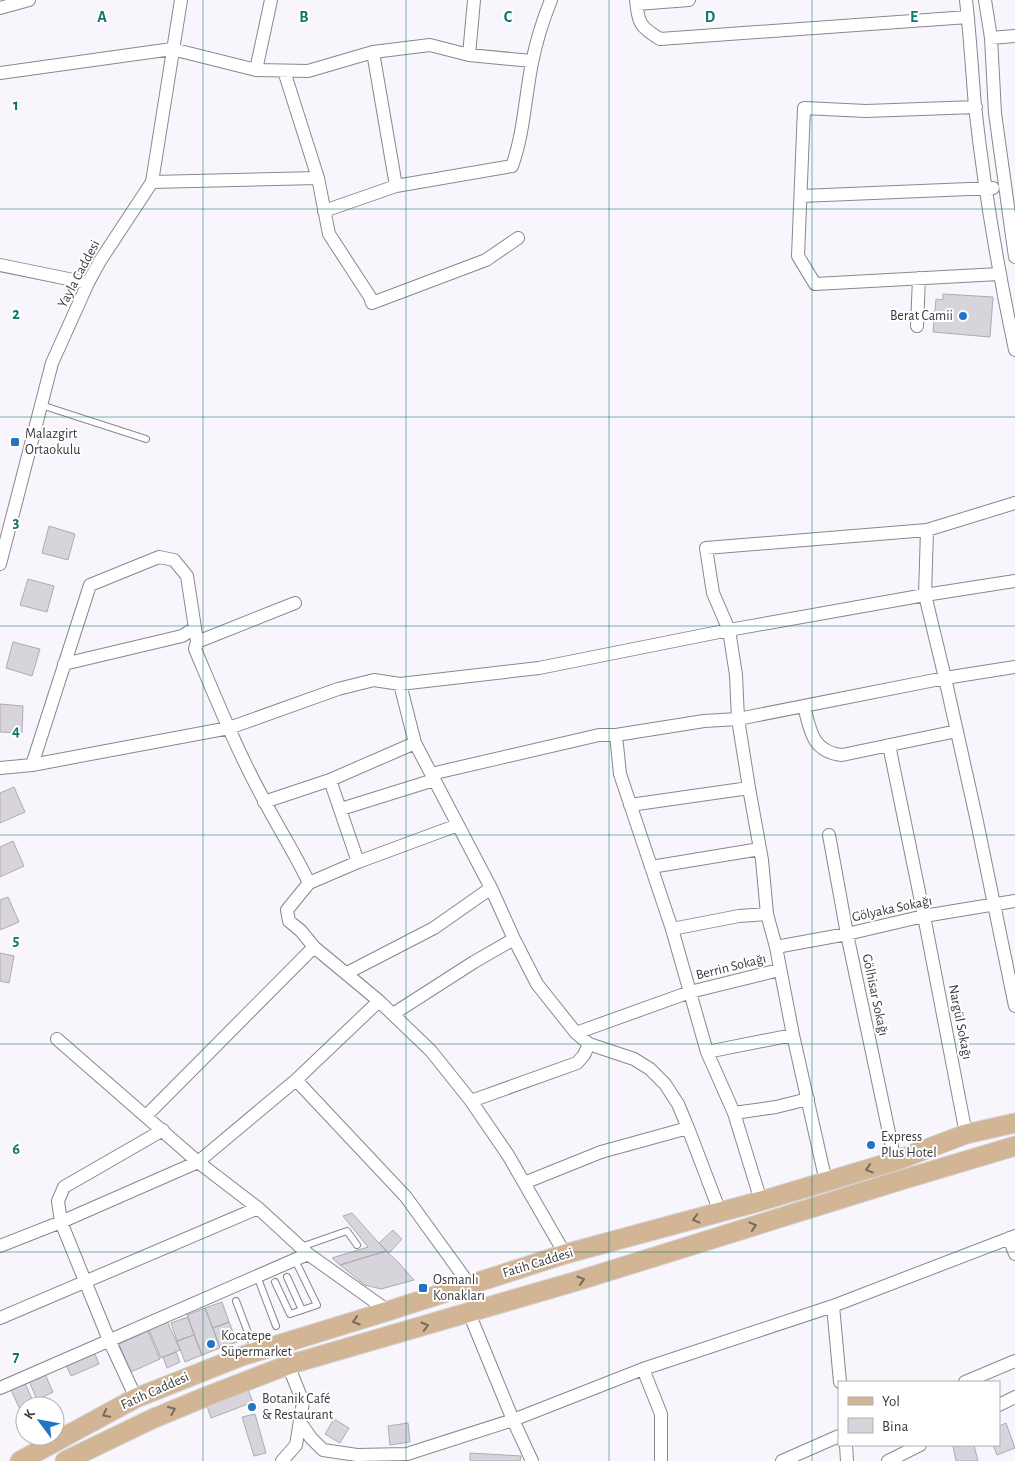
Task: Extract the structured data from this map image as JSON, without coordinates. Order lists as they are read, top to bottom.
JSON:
{
  "streets": {
    "main road": ["Fatih Caddesi"],
    "street": [
      "Yayla Caddesi",
      "Gölyaka Sokağı",
      "Berrin Sokağı",
      "Gölhisar Sokağı",
      "Nargül Sokağı"
    ]
  },
  "crossings": [
    ["Gölyaka Sokağı", "Gölhisar Sokağı"],
    ["Gölyaka Sokağı", "Nargül Sokağı"],
    ["Gölhisar Sokağı", "Fatih Caddesi"],
    ["Nargül Sokağı", "Fatih Caddesi"]
  ],
  "places": {
    "other": [
      "Berat Camii",
      "Express Plus Hotel",
      "Kocatepe Süpermarket",
      "Botanik Café & Restaurant"
    ],
    "transit": ["Malazgirt Ortaokulu", "Osmanlı Konakları"]
  },
  "legend": ["Yol", "Bina"],
  "north": "top left",
  "grid": {
    "columns": [
      "A",
      "B",
      "C",
      "D",
      "E"
    ],
    "rows": [
      "1",
      "2",
      "3",
      "4",
      "5",
      "6",
      "7"
    ]
  }
}
